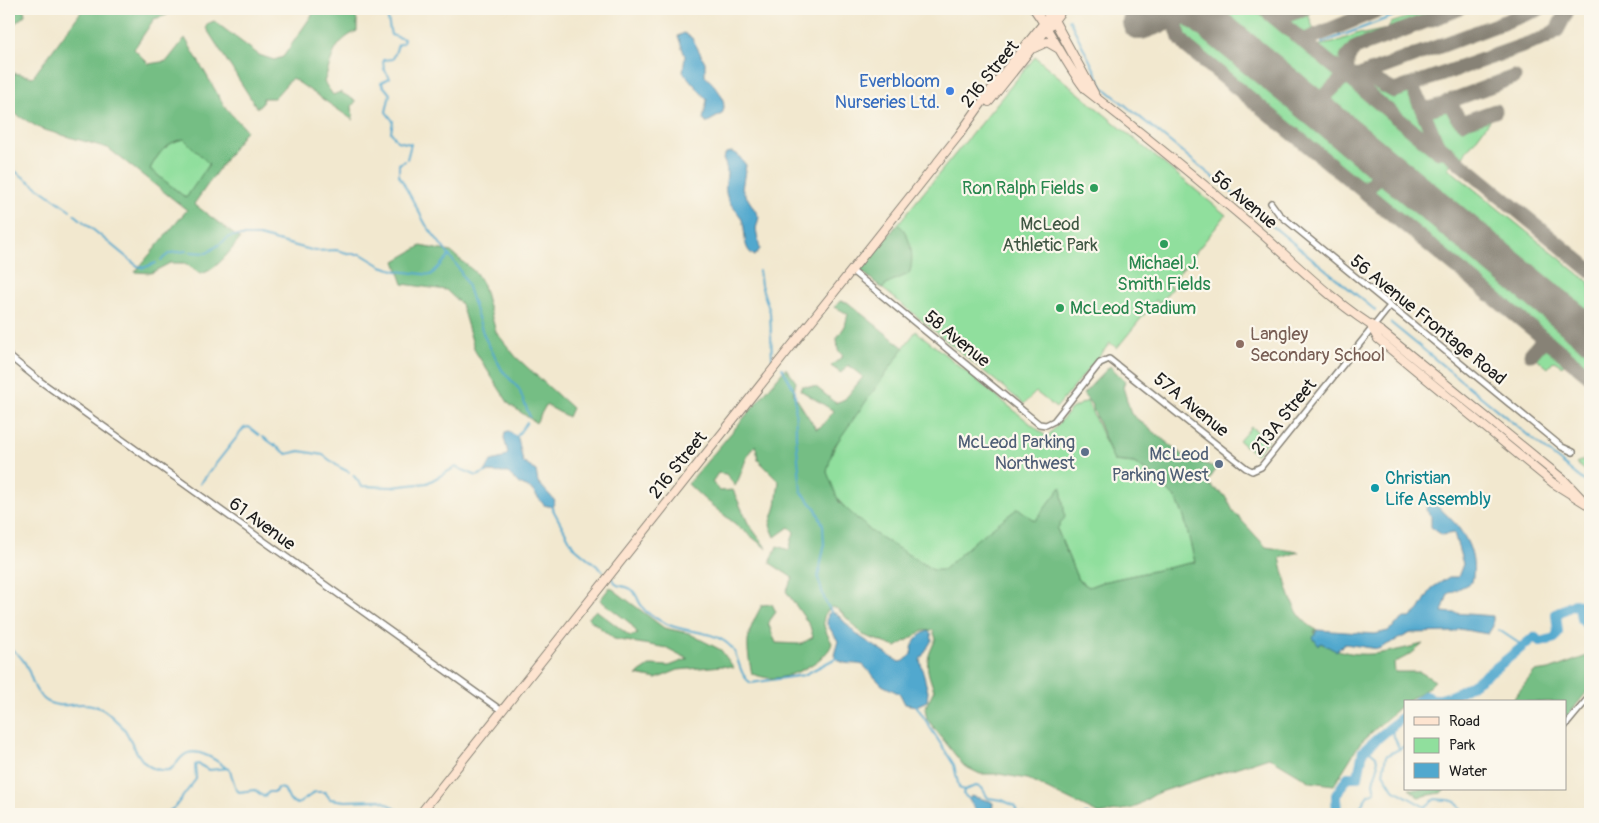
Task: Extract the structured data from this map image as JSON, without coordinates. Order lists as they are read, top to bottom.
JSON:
{
  "streets": {
    "main road": ["216 Street", "56 Avenue"],
    "street": [
      "56 Avenue Frontage Road",
      "58 Avenue",
      "57A Avenue",
      "213A Street",
      "61 Avenue"
    ]
  },
  "crossings": [
    ["216 Street", "56 Avenue"],
    ["216 Street", "58 Avenue"],
    ["216 Street", "61 Avenue"],
    ["56 Avenue", "213A Street"],
    ["56 Avenue Frontage Road", "213A Street"],
    ["58 Avenue", "57A Avenue"],
    ["57A Avenue", "213A Street"]
  ],
  "parks": ["McLeod Athletic Park"],
  "places": [
    "Everbloom Nurseries Ltd.",
    "Ron Ralph Fields",
    "Michael J. Smith Fields",
    "McLeod Stadium",
    "Langley Secondary School",
    "McLeod Parking Northwest",
    "McLeod Parking West",
    "Christian Life Assembly"
  ],
  "legend": ["Road", "Park", "Water"]
}
